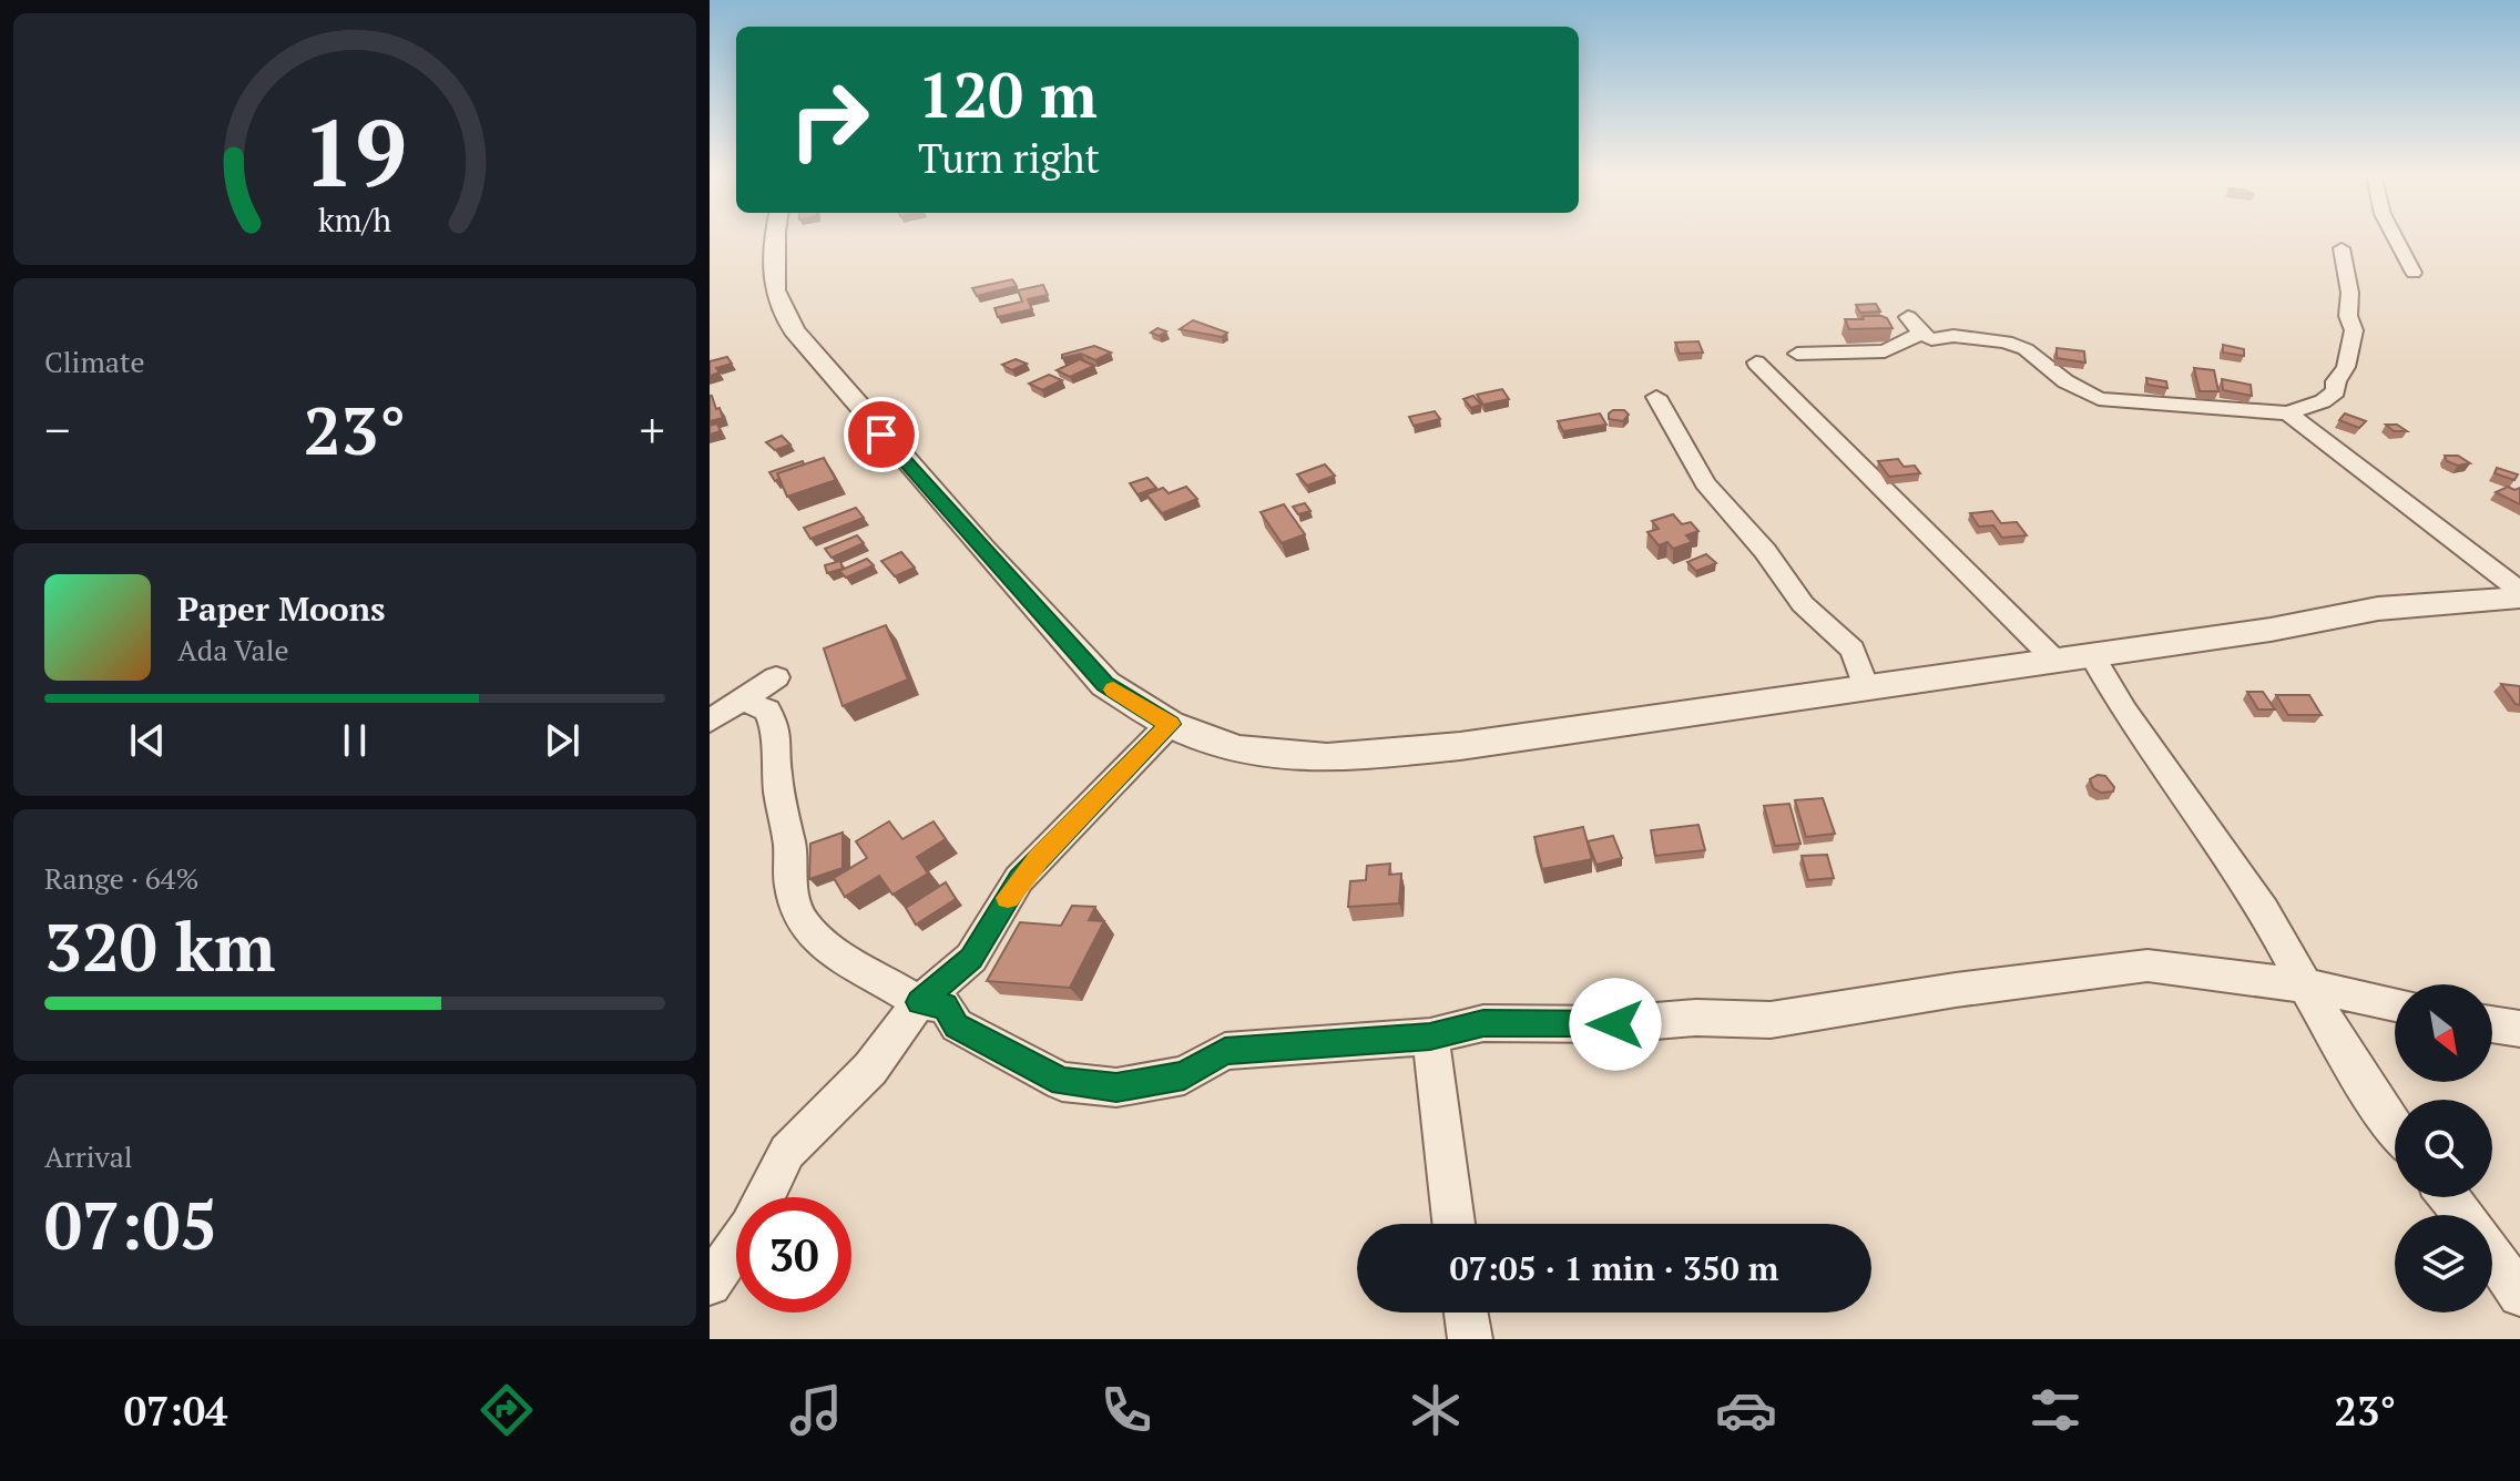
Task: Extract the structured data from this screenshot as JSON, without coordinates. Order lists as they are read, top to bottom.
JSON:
{
  "north": "bottom right",
  "page": {
    "turn": ["120 m", "Turn right"],
    "tile": [
      "Climate",
      ["Range · 64%", "320 km"],
      ["Arrival", "07:05"]
    ],
    "heat": ["−", "23°", "+"],
    "song": ["Paper Moons", "Ada Vale"],
    "limit": "30",
    "trip": "07:05 · 1 min · 350 m",
    "tabs": ["07:04", "23°"],
    "gauge": ["19", "km/h"]
  }
}
